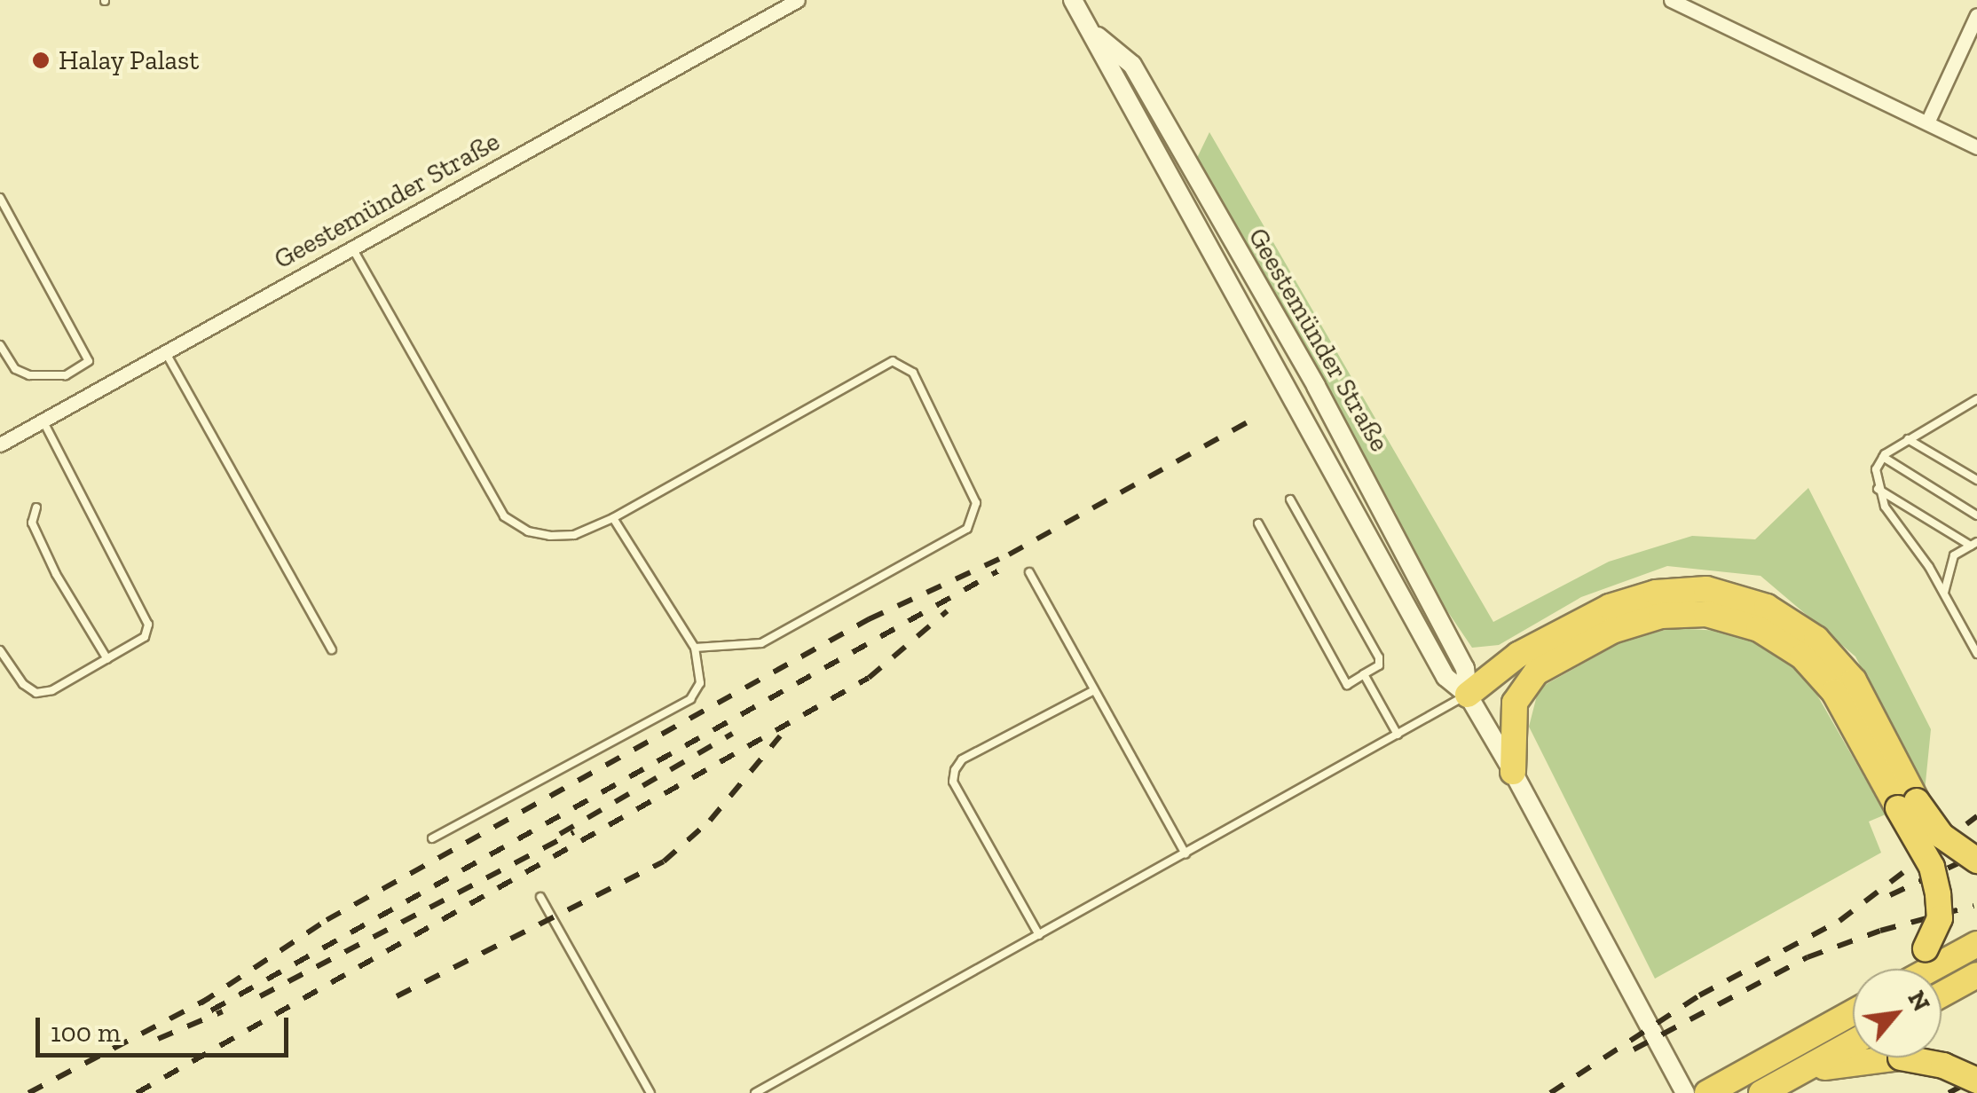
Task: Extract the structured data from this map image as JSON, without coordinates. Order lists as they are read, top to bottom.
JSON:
{
  "streets": {
    "street": ["Geestemünder Straße"]
  },
  "places": ["Halay Palast"],
  "scale_bar": "100 m",
  "north": "top right"
}
